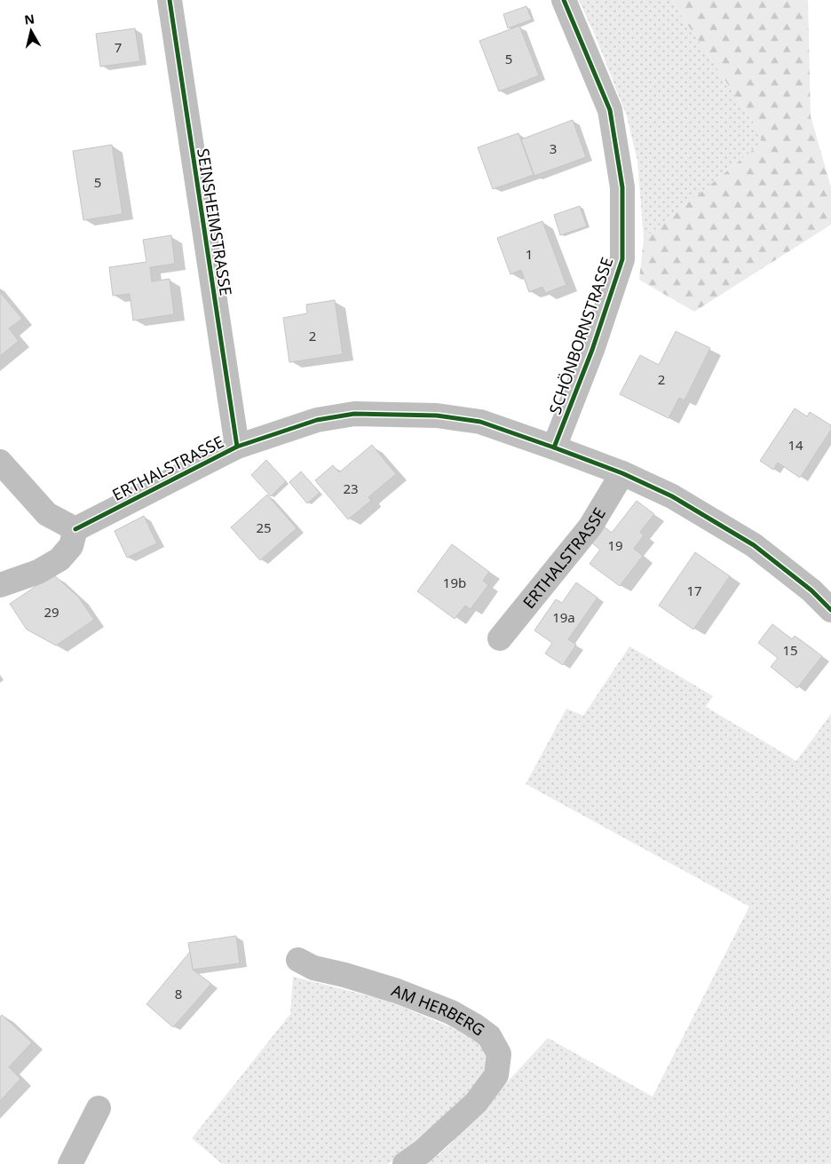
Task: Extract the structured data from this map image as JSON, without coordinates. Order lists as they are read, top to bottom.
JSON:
{
  "streets": {
    "street": [
      "SEINSHEIMSTRASSE",
      "SCHÖNBORNSTRASSE",
      "ERTHALSTRASSE",
      "AM HERBERG"
    ]
  },
  "crossings": [
    ["SEINSHEIMSTRASSE", "ERTHALSTRASSE"],
    ["SCHÖNBORNSTRASSE", "ERTHALSTRASSE"]
  ],
  "house_numbers": [
    "7",
    "5",
    "3",
    "5",
    "1",
    "2",
    "2",
    "14",
    "23",
    "25",
    "19",
    "19b",
    "17",
    "29",
    "19a",
    "15",
    "8"
  ],
  "north": "top"
}
